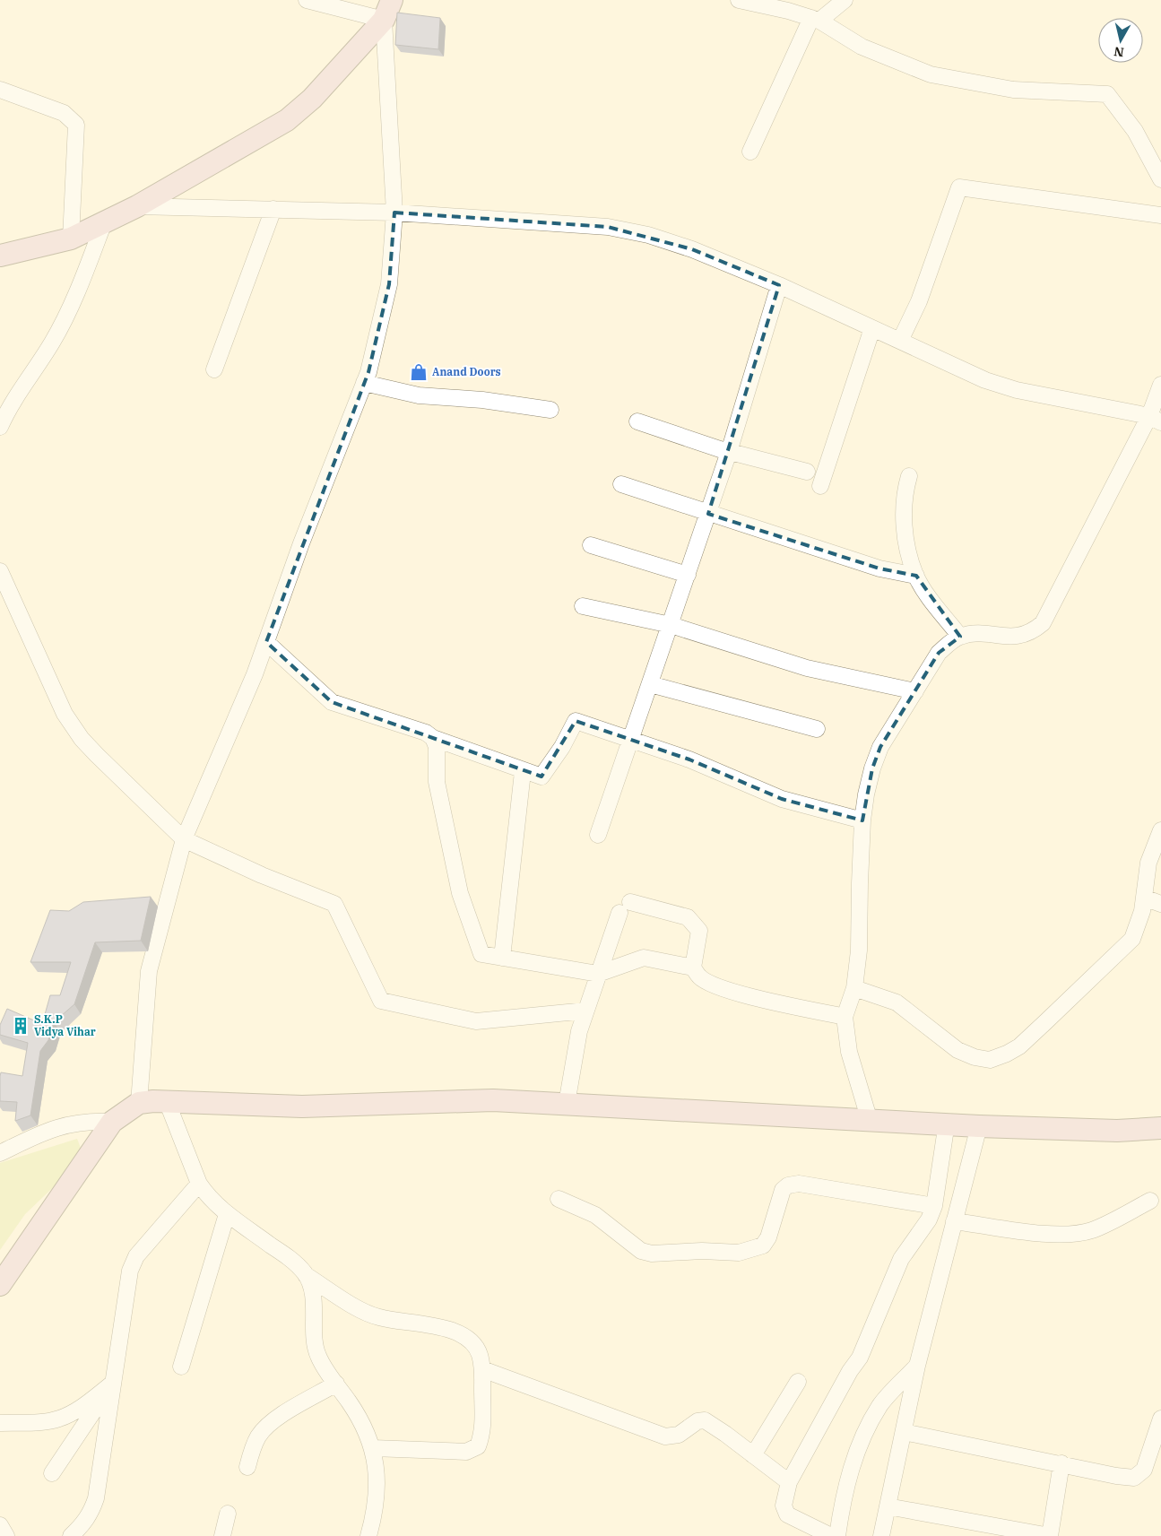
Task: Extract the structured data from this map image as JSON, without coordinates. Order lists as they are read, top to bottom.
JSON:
{
  "places": {
    "shop": ["Anand Doors"],
    "building": ["S.K.P Vidya Vihar"]
  },
  "north": "bottom"
}
